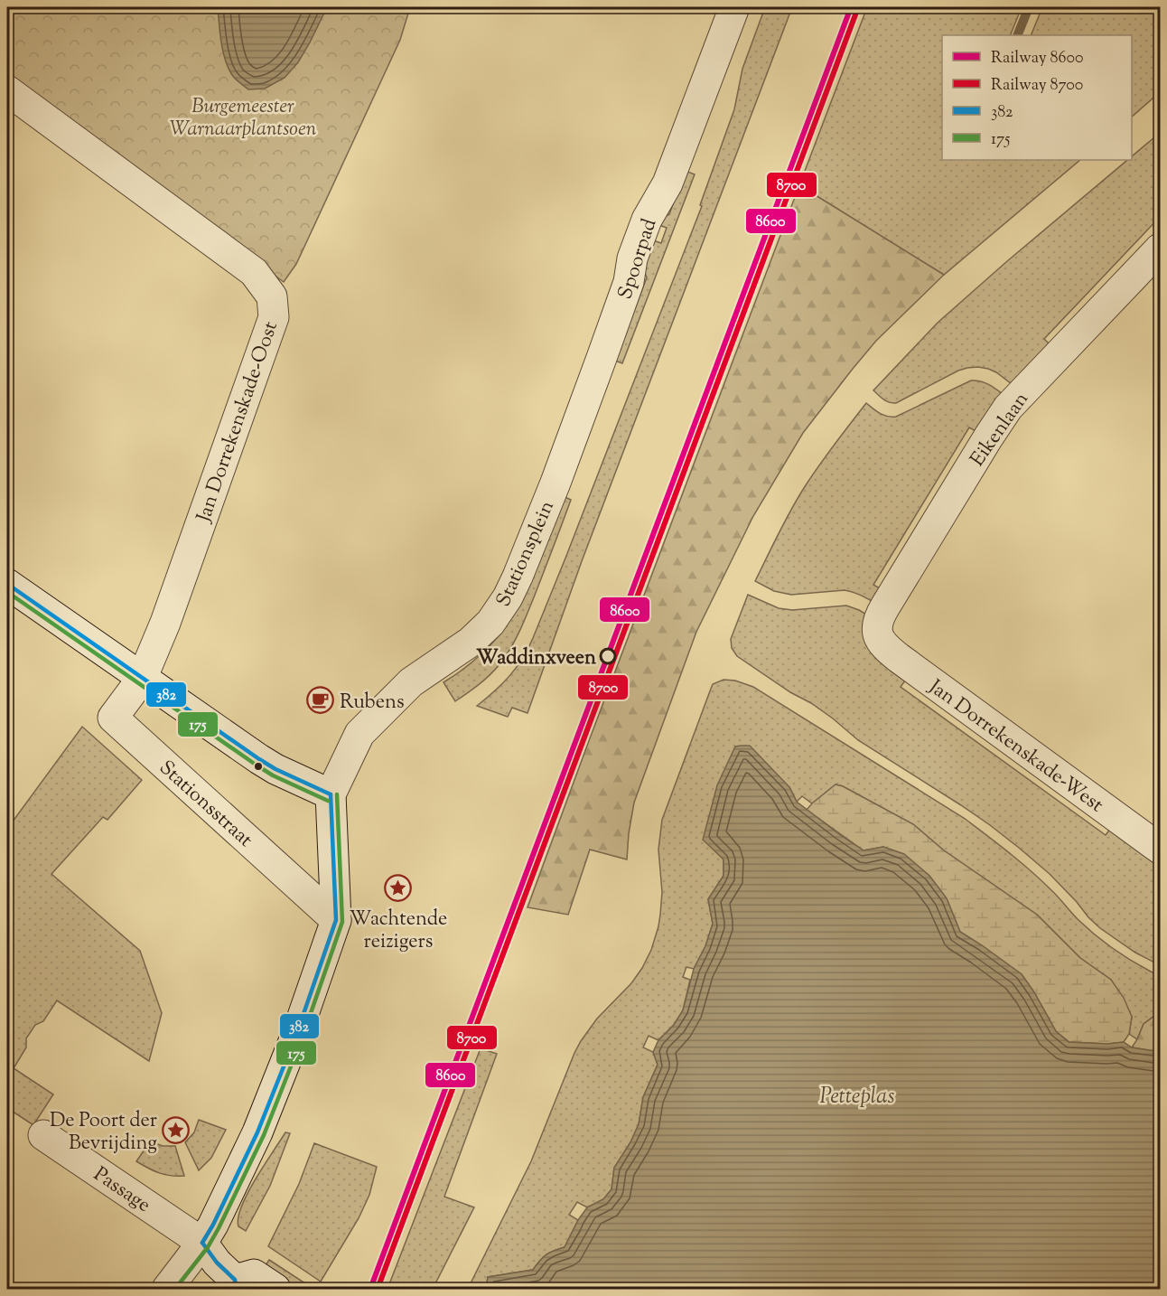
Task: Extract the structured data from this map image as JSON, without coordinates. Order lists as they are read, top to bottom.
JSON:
{
  "streets": {
    "street": [
      "Spoorpad",
      "Jan Dorrekenskade-Oost",
      "Eikenlaan",
      "Stationsplein",
      "Jan Dorrekenskade-West",
      "Stationsstraat",
      "Passage"
    ]
  },
  "crossings": [
    ["Spoorpad", "Stationsplein"],
    ["Jan Dorrekenskade-Oost", "Stationsstraat"],
    ["Eikenlaan", "Jan Dorrekenskade-West"],
    ["Stationsplein", "Stationsstraat"],
    ["Stationsplein", "Passage"]
  ],
  "water": ["Petteplas"],
  "parks": ["Burgemeester Warnaarplantsoen"],
  "places": {
    "other": ["Waddinxveen"],
    "cafe": ["Rubens"],
    "place": ["Wachtende reizigers", "De Poort der Bevrijding"]
  },
  "lines": [
    "rail line 8600",
    "rail line 8700",
    "transit line 382",
    "transit line 175"
  ],
  "legend": [
    "Railway 8600",
    "Railway 8700",
    "382",
    "175"
  ]
}
